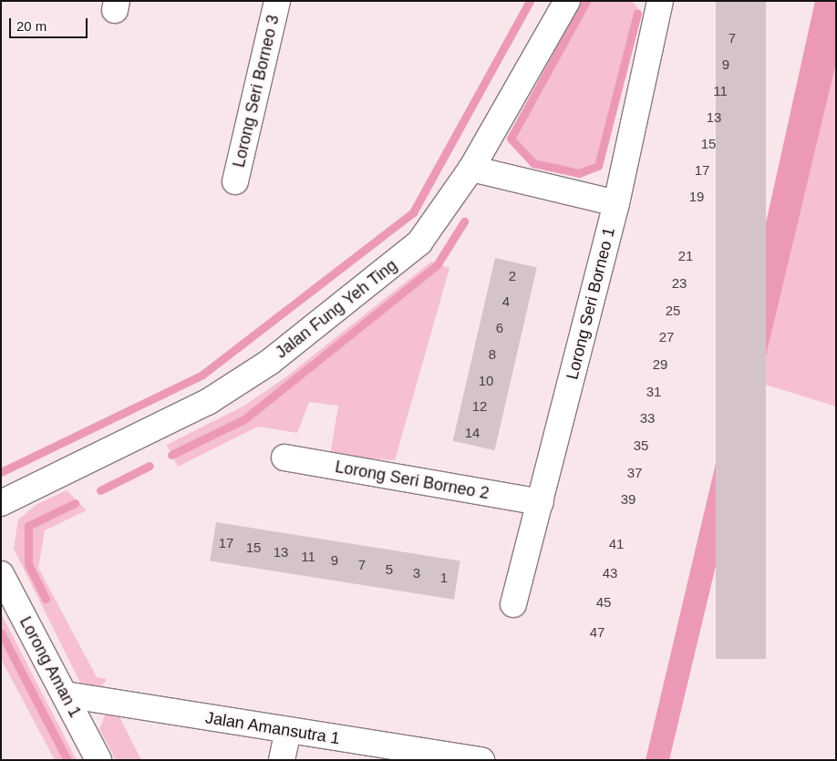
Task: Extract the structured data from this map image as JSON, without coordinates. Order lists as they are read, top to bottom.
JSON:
{
  "streets": {
    "street": [
      "Lorong Seri Borneo 3",
      "Lorong Seri Borneo 1",
      "Jalan Fung Yeh Ting",
      "Lorong Seri Borneo 2",
      "Lorong Aman 1",
      "Jalan Amansutra 1"
    ]
  },
  "crossings": [
    ["Lorong Seri Borneo 1", "Lorong Seri Borneo 2"],
    ["Lorong Aman 1", "Jalan Amansutra 1"]
  ],
  "house_numbers": [
    "7",
    "9",
    "11",
    "13",
    "15",
    "17",
    "19",
    "21",
    "2",
    "23",
    "4",
    "25",
    "6",
    "27",
    "8",
    "29",
    "10",
    "31",
    "12",
    "33",
    "14",
    "35",
    "37",
    "39",
    "17",
    "41",
    "15",
    "13",
    "11",
    "9",
    "7",
    "5",
    "3",
    "43",
    "1",
    "45",
    "47"
  ],
  "scale_bar": "20 m"
}
